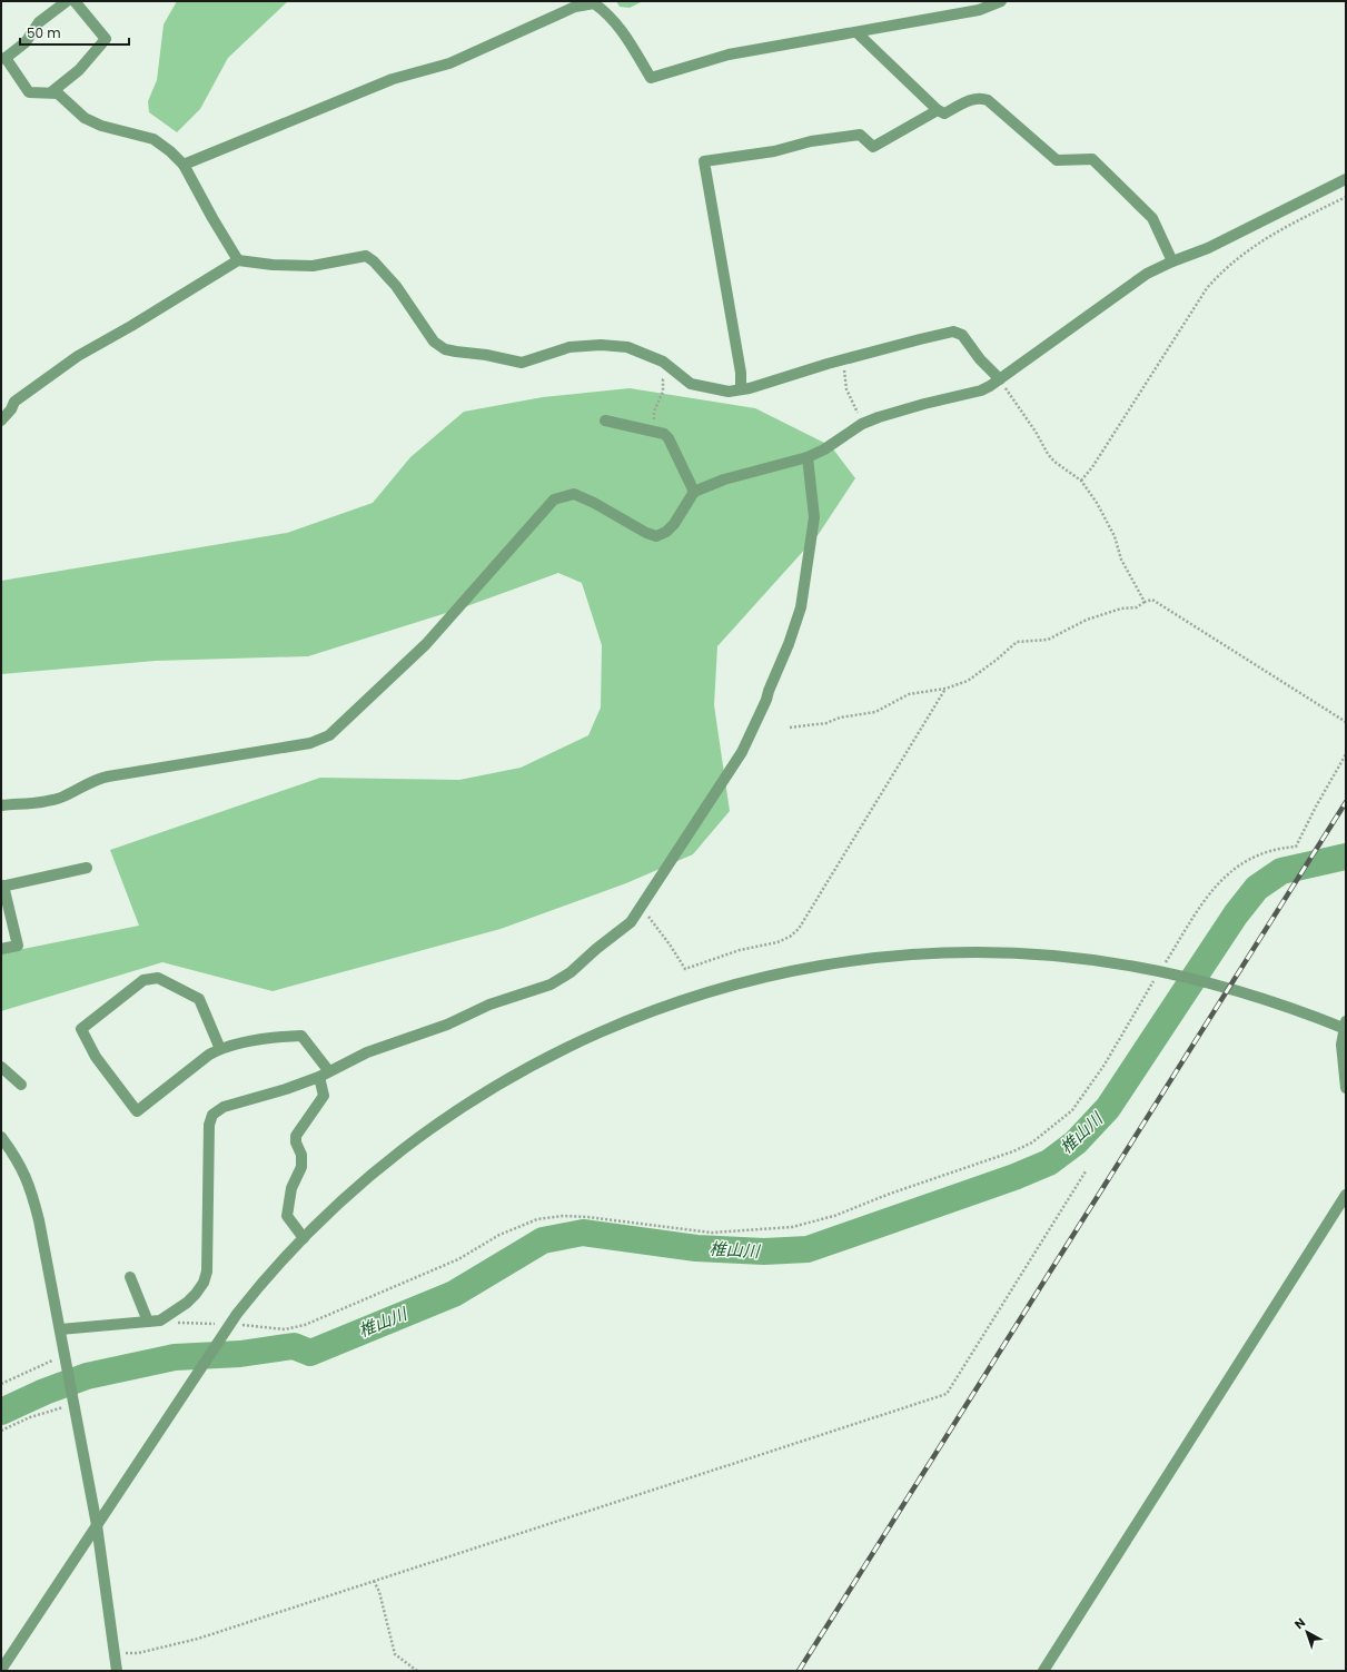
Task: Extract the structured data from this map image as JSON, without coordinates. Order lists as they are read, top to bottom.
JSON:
{
  "water": ["椎山川"],
  "scale_bar": "50 m",
  "north": "top left"
}
